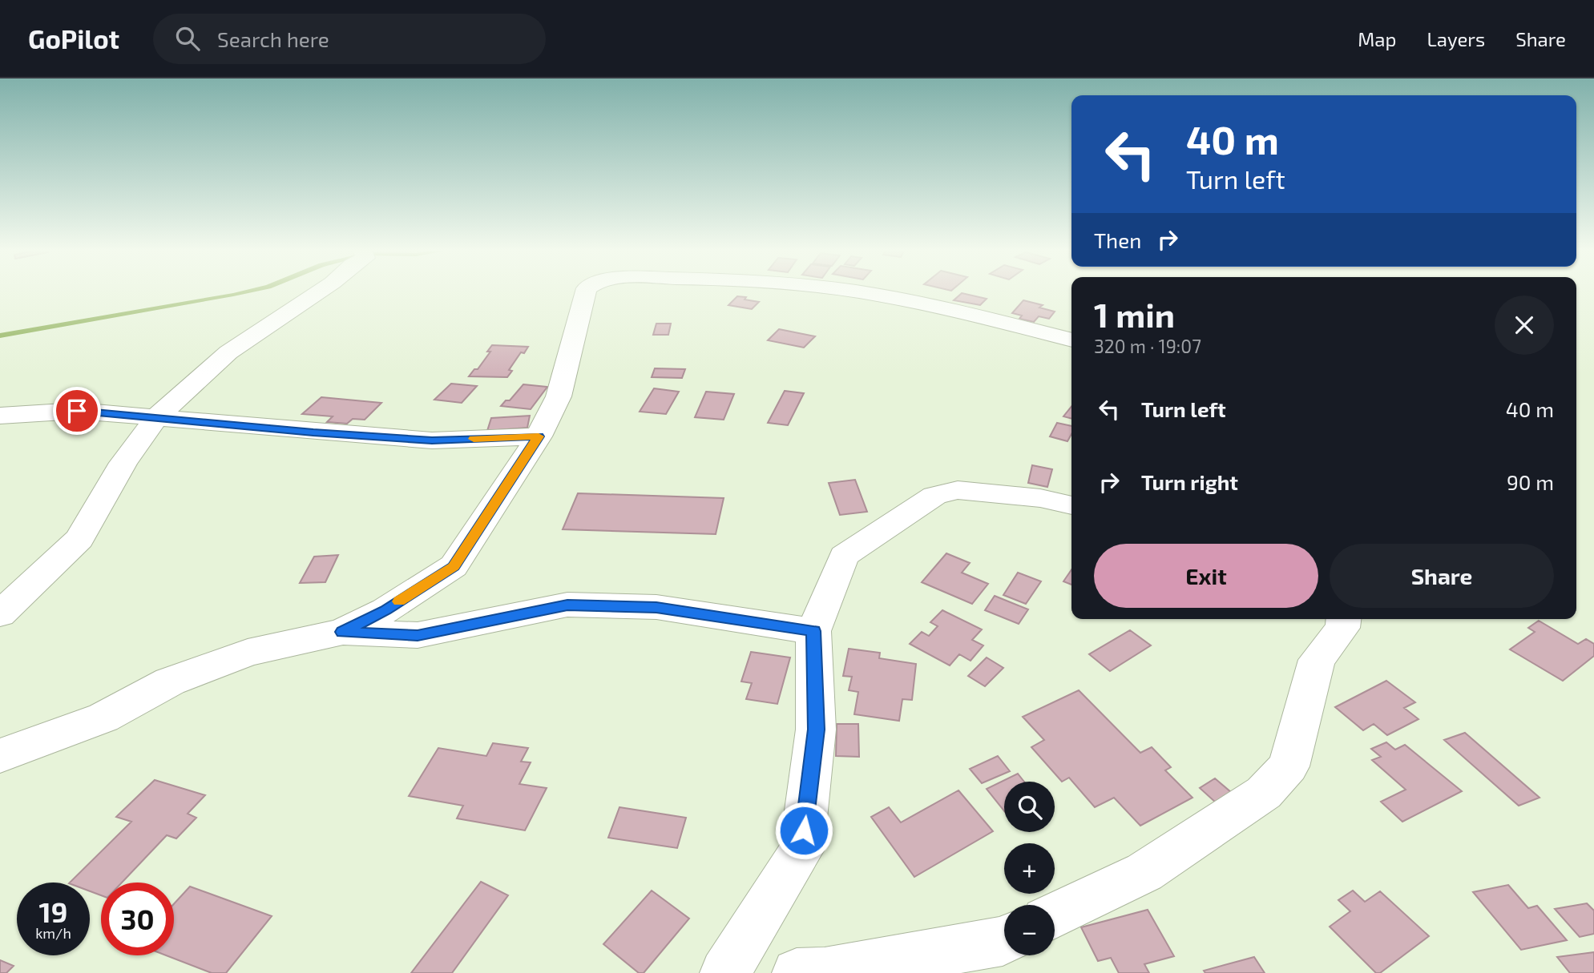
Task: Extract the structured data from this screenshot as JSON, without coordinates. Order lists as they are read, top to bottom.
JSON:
{
  "page": {
    "header": "GoPilot",
    "search": "Search here",
    "nav": ["Map", "Layers", "Share"],
    "turn": ["40 m", "Turn left"],
    "then": "Then",
    "heading": ["1 min", "320 m · 19:07"],
    "list": [
      {
        "name": "Turn left",
        "value": "40 m"
      },
      {
        "name": "Turn right",
        "value": "90 m"
      }
    ],
    "buttons": ["Exit", "Share"],
    "map_buttons": ["+", "−"],
    "speed": "19 km/h",
    "limit": "30"
  }
}
